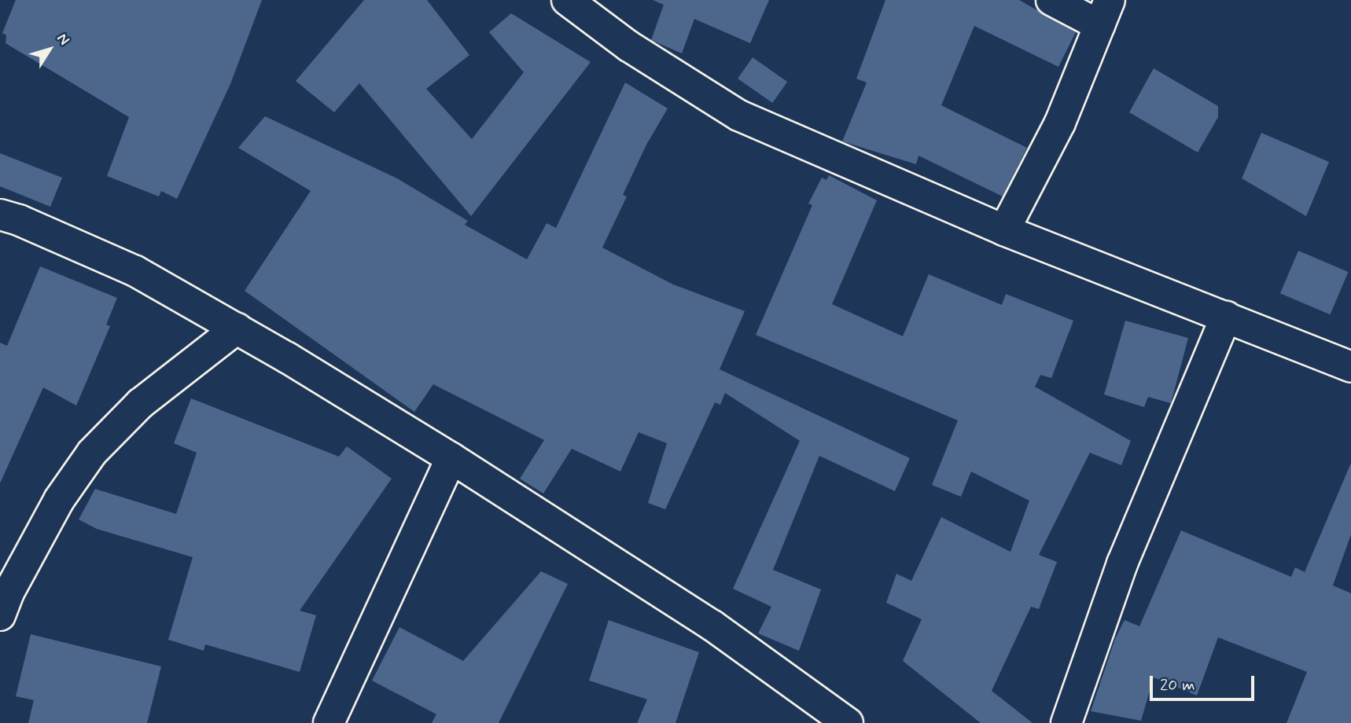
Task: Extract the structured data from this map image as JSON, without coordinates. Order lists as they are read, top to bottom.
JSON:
{
  "scale_bar": "20 m",
  "north": "top right"
}
